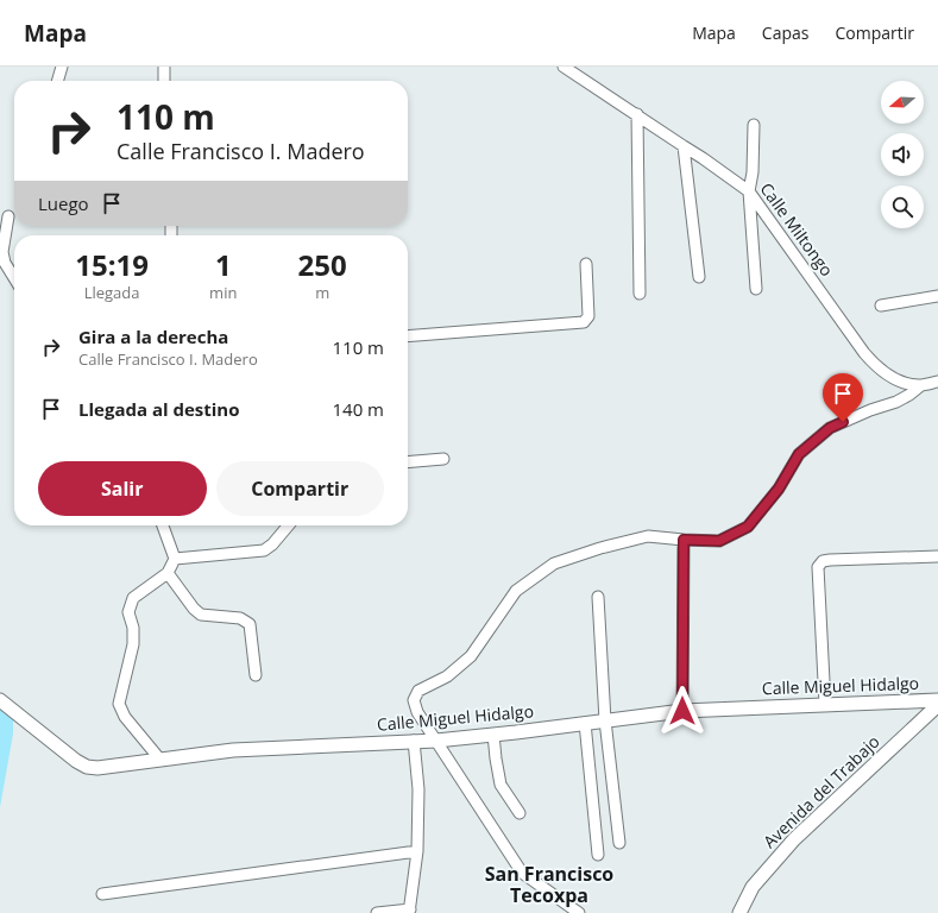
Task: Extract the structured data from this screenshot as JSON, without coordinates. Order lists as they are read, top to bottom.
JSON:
{
  "streets": {
    "street": ["Calle Miltongo", "Calle Miguel Hidalgo", "Avenida del Trabajo"]
  },
  "districts": ["San Francisco Tecoxpa"],
  "north": "left",
  "page": {
    "header": "Mapa",
    "nav": ["Mapa", "Capas", "Compartir"],
    "turn": ["110 m", "Calle Francisco I. Madero"],
    "then": "Luego",
    "eta": [
      "15:19",
      "Llegada",
      "1",
      "min",
      "250",
      "m"
    ],
    "list": [
      {
        "name": "Gira a la derecha",
        "note": "Calle Francisco I. Madero",
        "value": "110 m"
      },
      {
        "name": "Llegada al destino",
        "value": "140 m"
      }
    ],
    "buttons": ["Salir", "Compartir"]
  }
}
